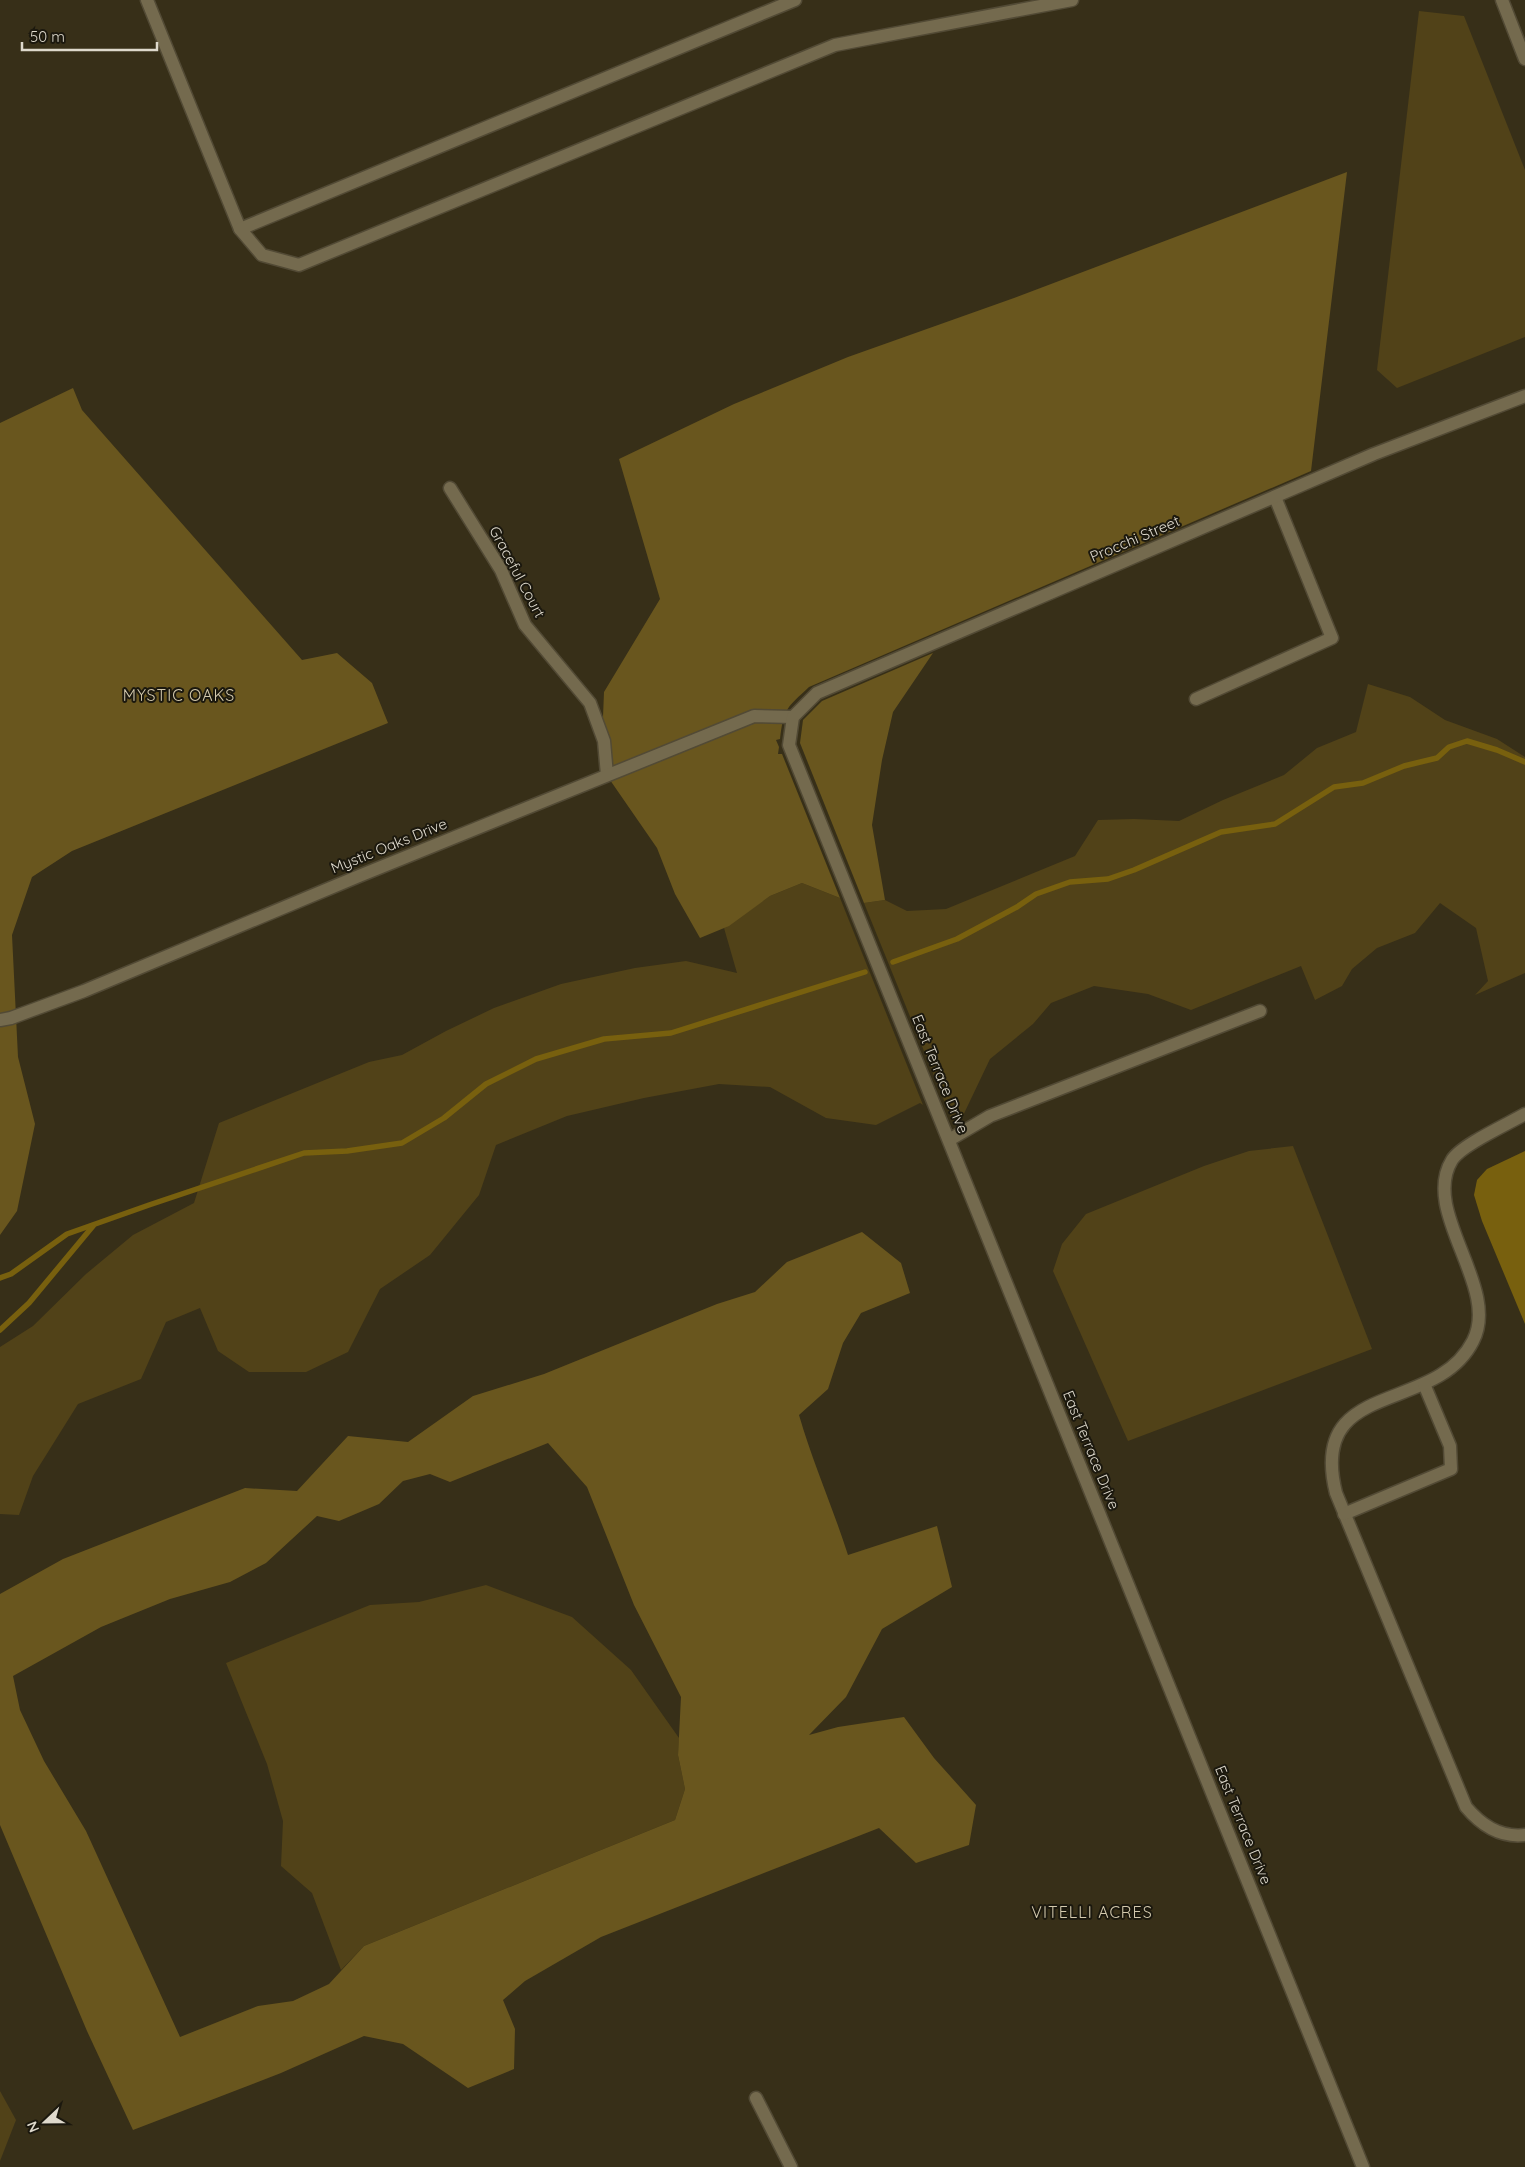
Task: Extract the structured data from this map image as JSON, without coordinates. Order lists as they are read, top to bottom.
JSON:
{
  "streets": {
    "street": [
      "Procchi Street",
      "Graceful Court",
      "Mystic Oaks Drive",
      "East Terrace Drive"
    ]
  },
  "crossings": [
    ["Procchi Street", "Mystic Oaks Drive"],
    ["Procchi Street", "East Terrace Drive"],
    ["Graceful Court", "Mystic Oaks Drive"],
    ["Mystic Oaks Drive", "East Terrace Drive"]
  ],
  "districts": ["MYSTIC OAKS", "VITELLI ACRES"],
  "scale_bar": "50 m",
  "north": "left"
}
